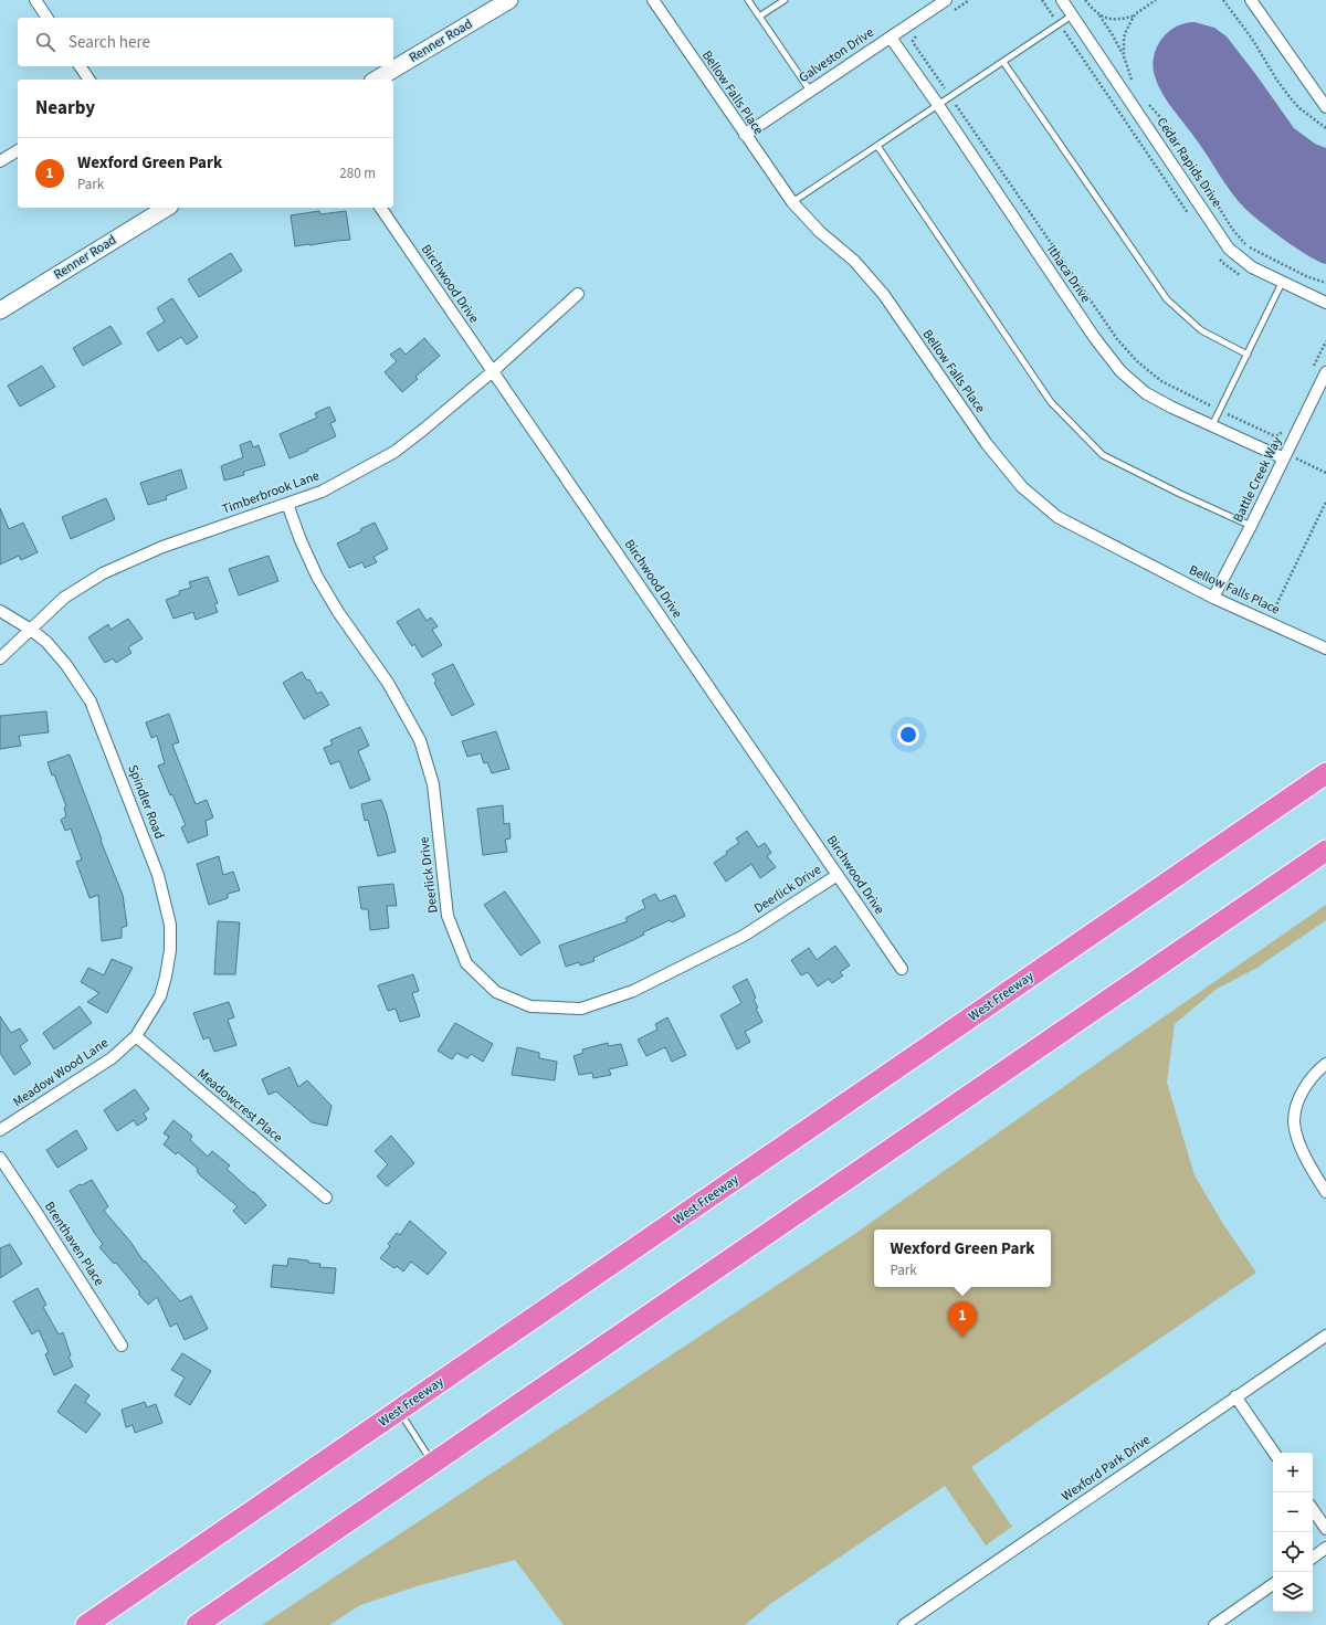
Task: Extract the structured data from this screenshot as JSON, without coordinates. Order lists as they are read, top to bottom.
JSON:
{
  "streets": {
    "highway": ["West Freeway"],
    "main road": ["Renner Road"],
    "street": [
      "Galveston Drive",
      "Bellow Falls Place",
      "Cedar Rapids Drive",
      "Ithaca Drive",
      "Birchwood Drive",
      "Battle Creek Way",
      "Timberbrook Lane",
      "Spindler Road",
      "Deerlick Drive",
      "Meadow Wood Lane",
      "Meadowcrest Place",
      "Brenthaven Place",
      "Wexford Park Drive"
    ]
  },
  "crossings": [
    ["Galveston Drive", "Bellow Falls Place"],
    ["Galveston Drive", "Ithaca Drive"],
    ["Bellow Falls Place", "Battle Creek Way"],
    ["Ithaca Drive", "Battle Creek Way"],
    ["Birchwood Drive", "Timberbrook Lane"],
    ["Birchwood Drive", "Deerlick Drive"],
    ["Timberbrook Lane", "Spindler Road"],
    ["Timberbrook Lane", "Deerlick Drive"],
    ["Spindler Road", "Meadow Wood Lane"],
    ["Spindler Road", "Meadowcrest Place"],
    ["Meadow Wood Lane", "Meadowcrest Place"]
  ],
  "page": {
    "search": "Search here",
    "heading": "Nearby",
    "list": [
      {
        "mark": "1",
        "name": "Wexford Green Park",
        "note": "Park",
        "value": "280 m"
      }
    ],
    "popup": ["Wexford Green Park", "Park"],
    "pins": "1",
    "map_buttons": ["+", "−"]
  }
}
